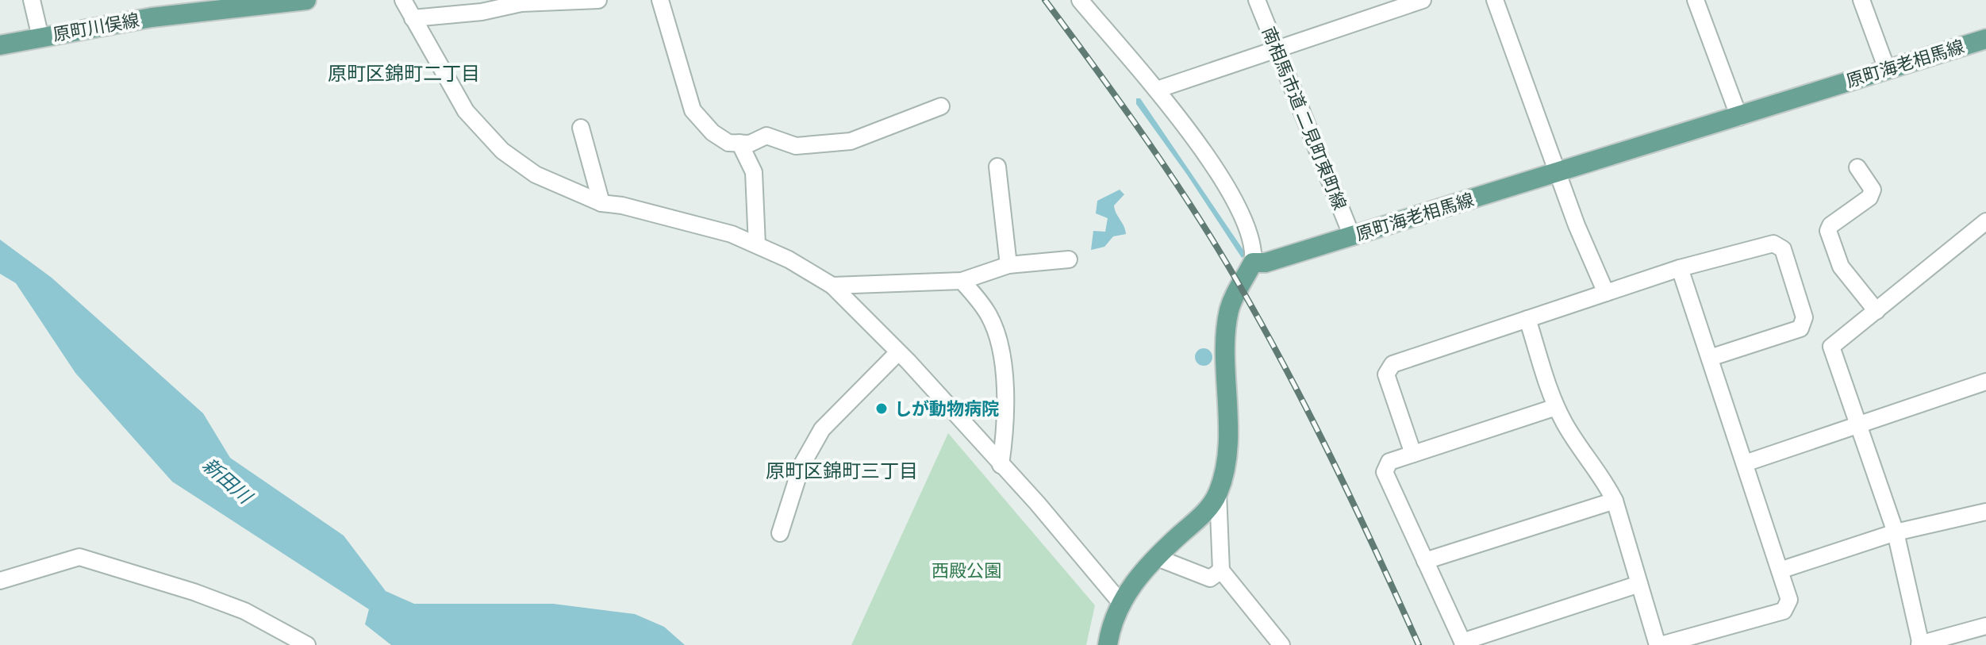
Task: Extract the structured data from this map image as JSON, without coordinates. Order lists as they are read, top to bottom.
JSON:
{
  "streets": {
    "main road": ["原町川俣線", "原町海老相馬線"],
    "street": ["南相馬市道 二見町東町線"]
  },
  "crossings": [
    ["原町海老相馬線", "南相馬市道 二見町東町線"]
  ],
  "districts": ["原町区錦町二丁目", "原町区錦町三丁目"],
  "water": ["新田川"],
  "parks": ["西殿公園"],
  "places": ["しが動物病院"]
}
